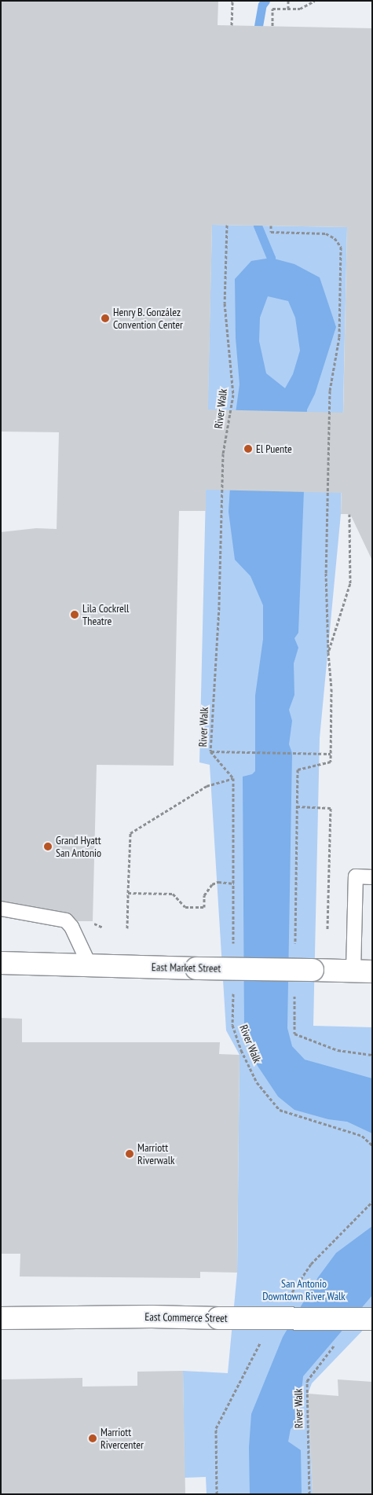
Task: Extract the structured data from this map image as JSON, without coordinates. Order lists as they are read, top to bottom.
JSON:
{
  "streets": {
    "main road": ["East Market Street", "East Commerce Street"],
    "path": ["River Walk"]
  },
  "parks": ["San Antonio Downtown River Walk"],
  "places": [
    "Henry B. González Convention Center",
    "El Puente",
    "Lila Cockrell Theatre",
    "Grand Hyatt San Antonio",
    "Marriott Riverwalk",
    "Marriott Rivercenter"
  ]
}
